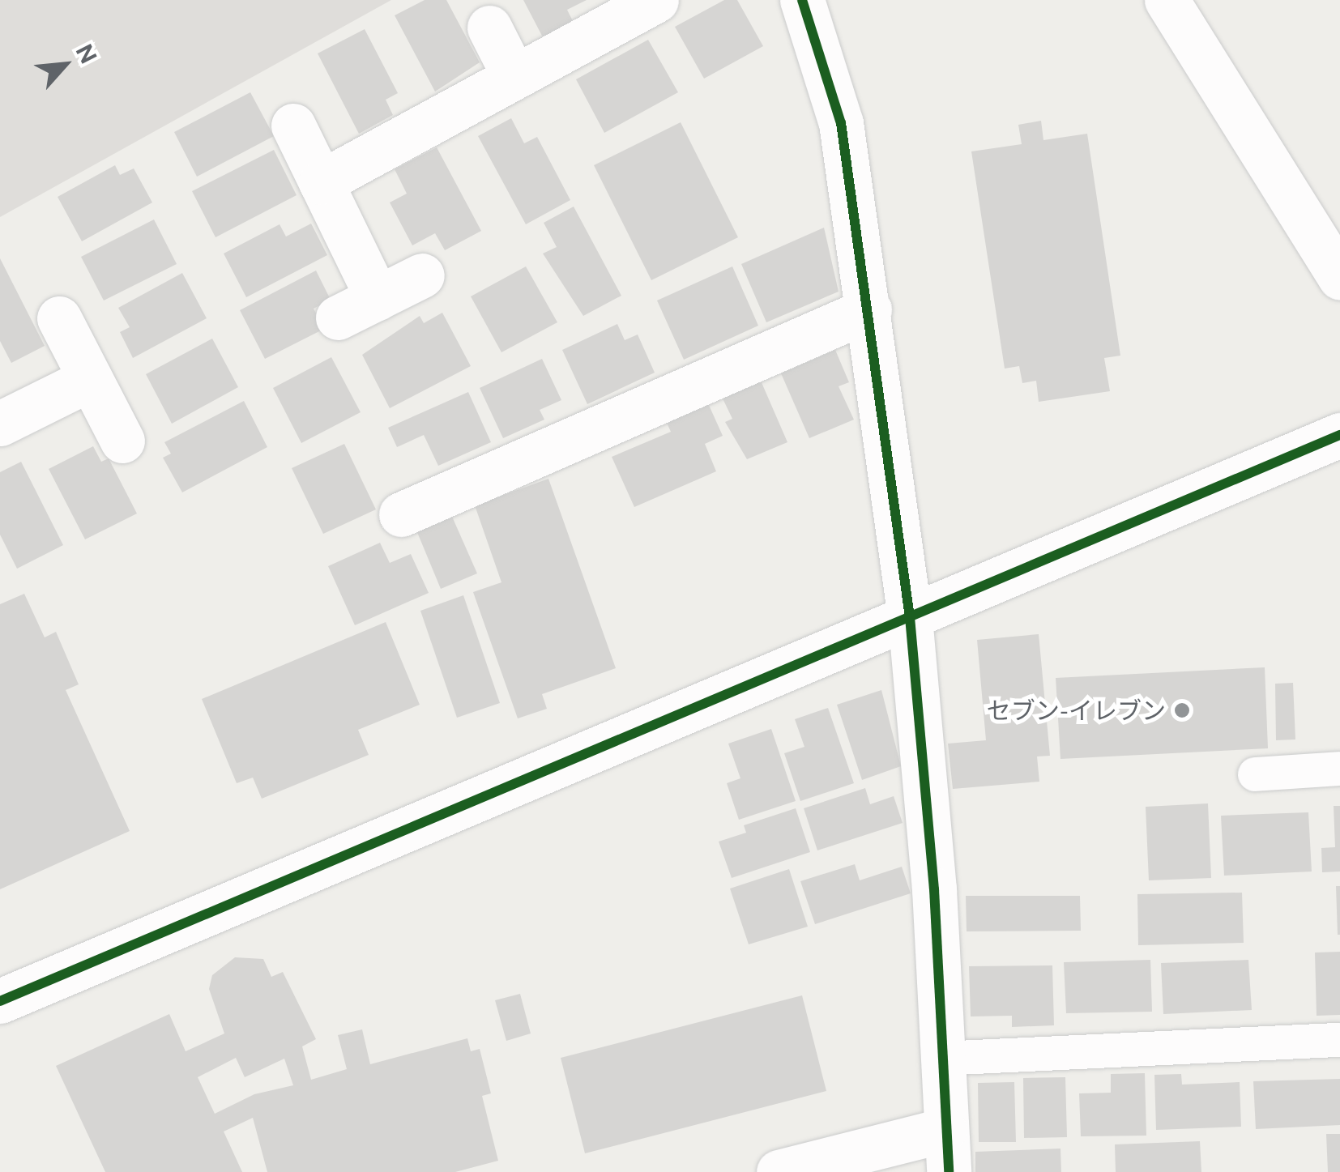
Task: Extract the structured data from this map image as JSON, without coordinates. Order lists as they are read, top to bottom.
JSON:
{
  "places": ["セブン-イレブン"],
  "north": "top right"
}
